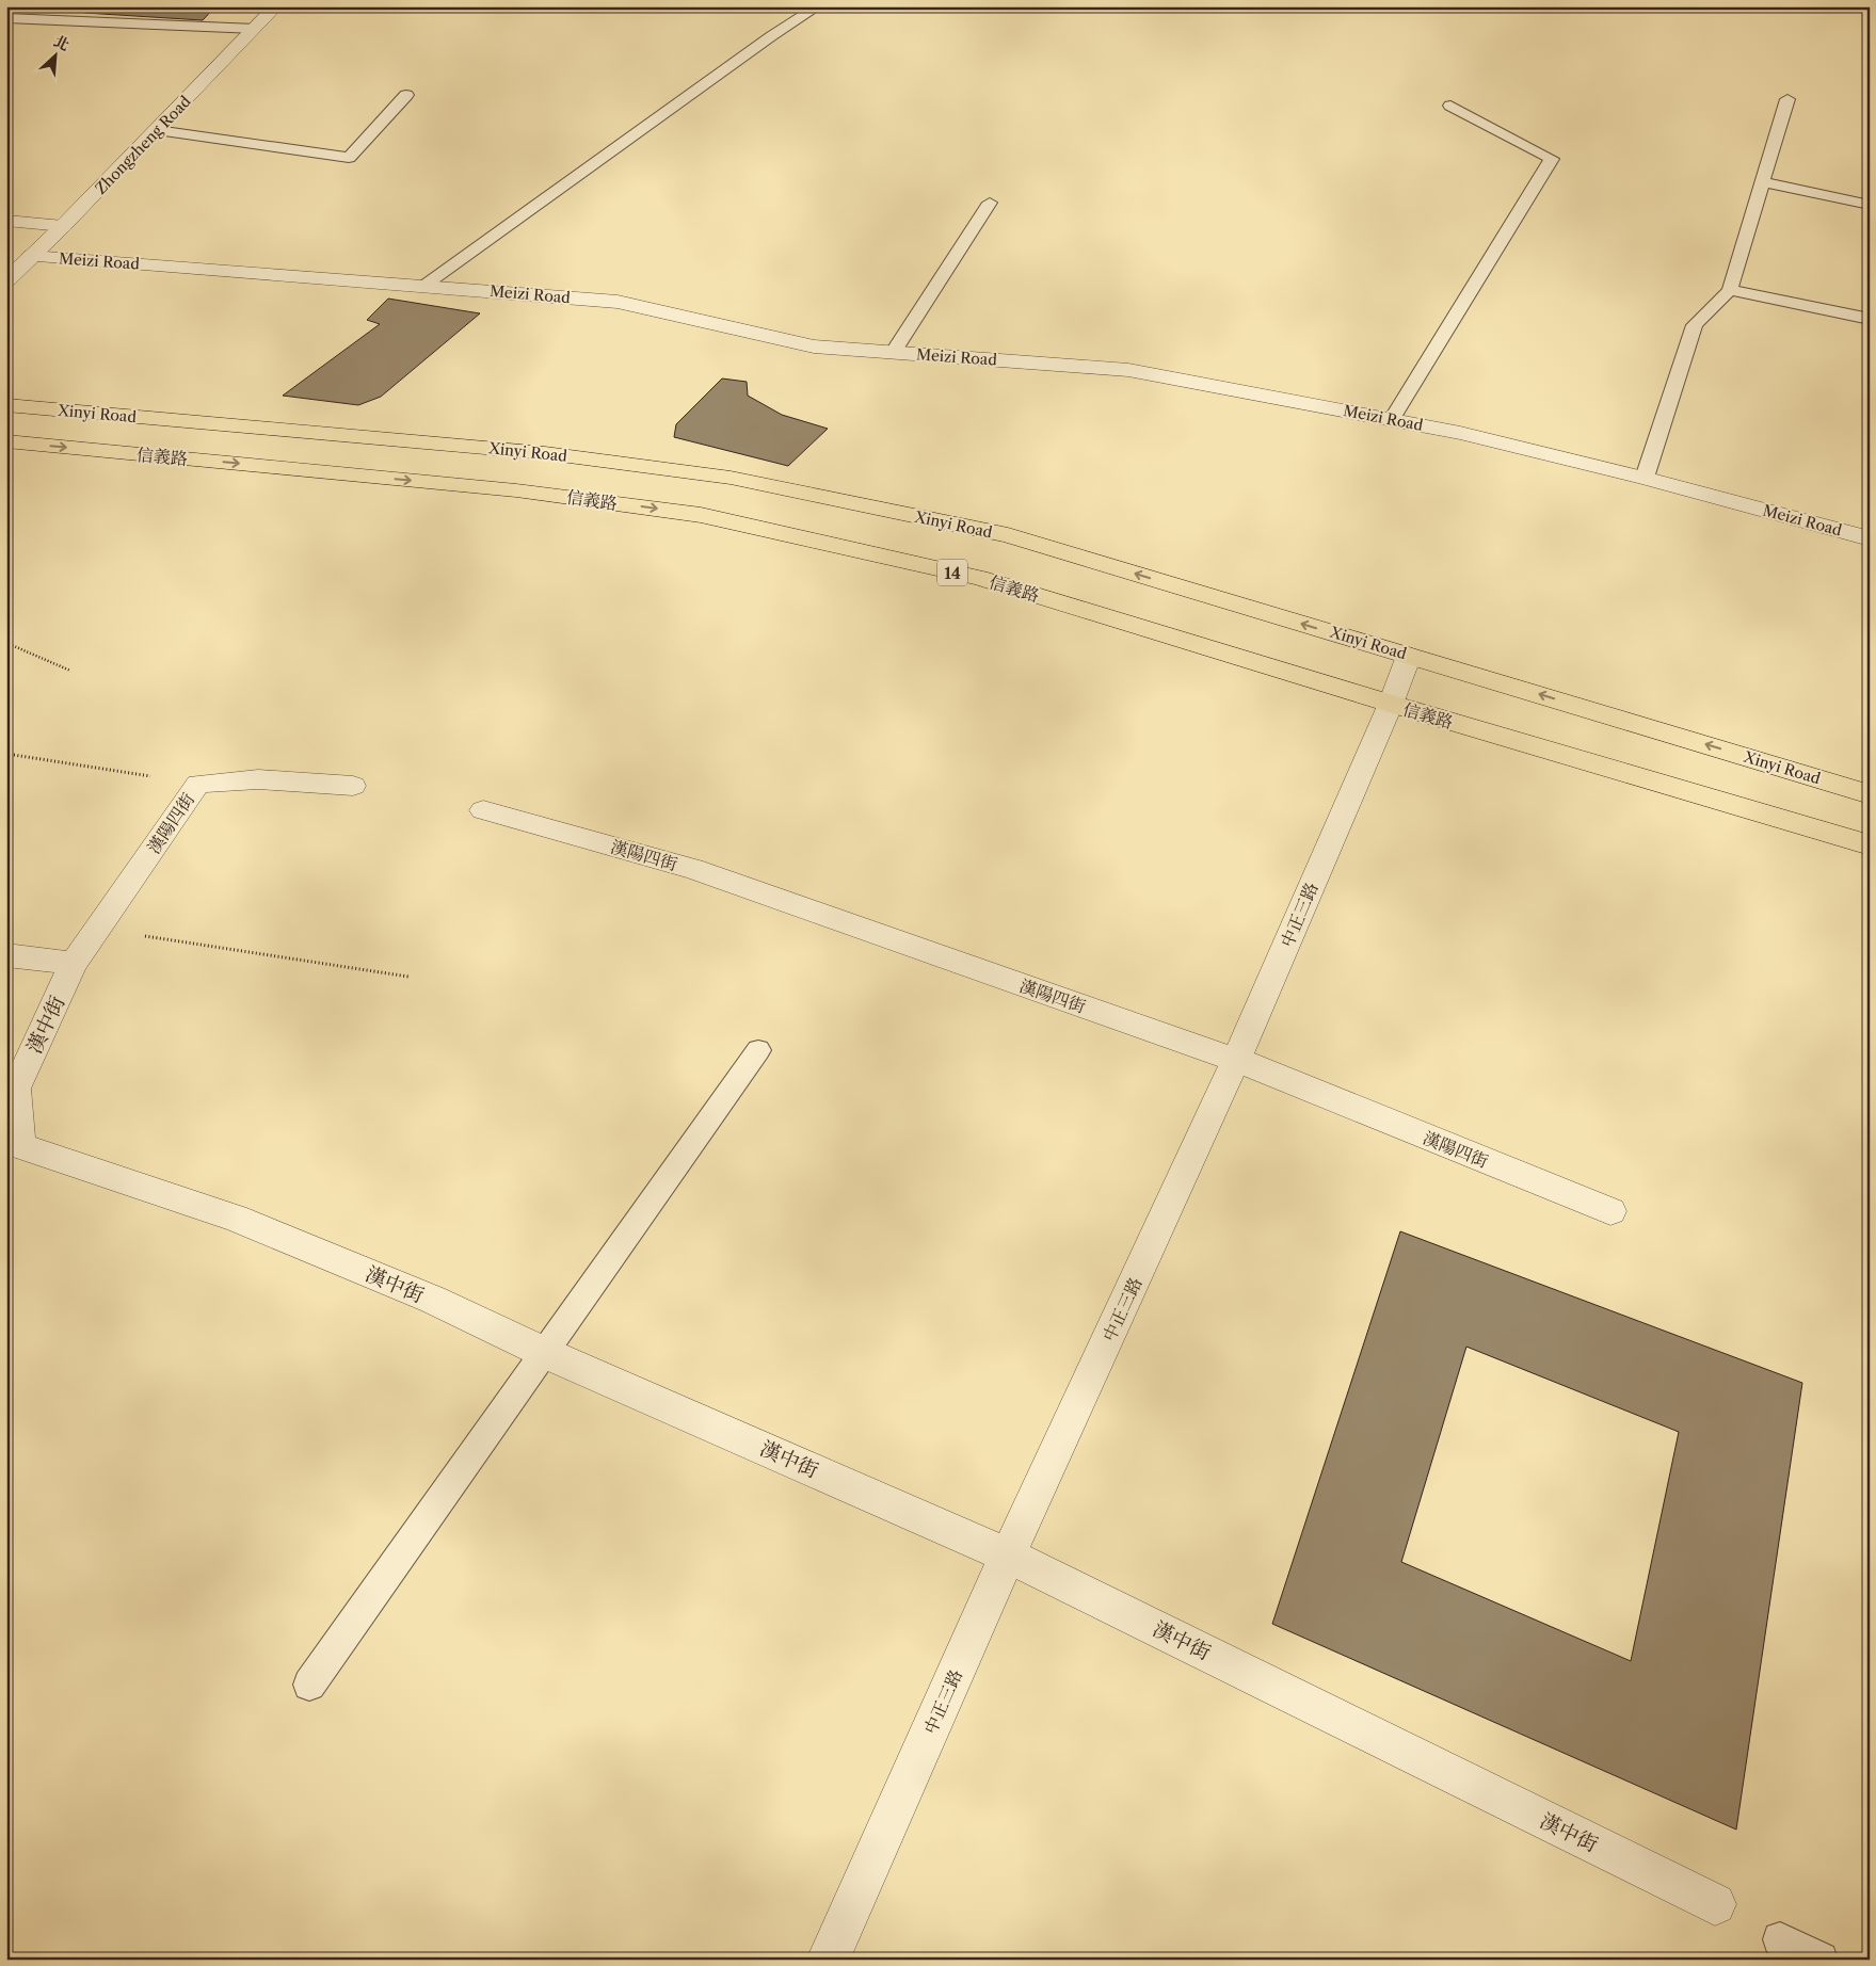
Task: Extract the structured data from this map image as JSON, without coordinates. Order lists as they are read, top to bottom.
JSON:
{
  "streets": {
    "main road": ["Xinyi Road", "信義路", "14"],
    "street": [
      "Zhongzheng Road",
      "Meizi Road",
      "漢陽四街",
      "中正三路",
      "漢中街"
    ]
  },
  "crossings": [
    ["Zhongzheng Road", "Meizi Road"],
    ["Xinyi Road", "中正三路"],
    ["信義路", "中正三路"],
    ["漢陽四街", "中正三路"],
    ["漢陽四街", "漢中街"],
    ["中正三路", "漢中街"]
  ],
  "one_way": ["Xinyi Road", "信義路"],
  "north": "top right"
}
